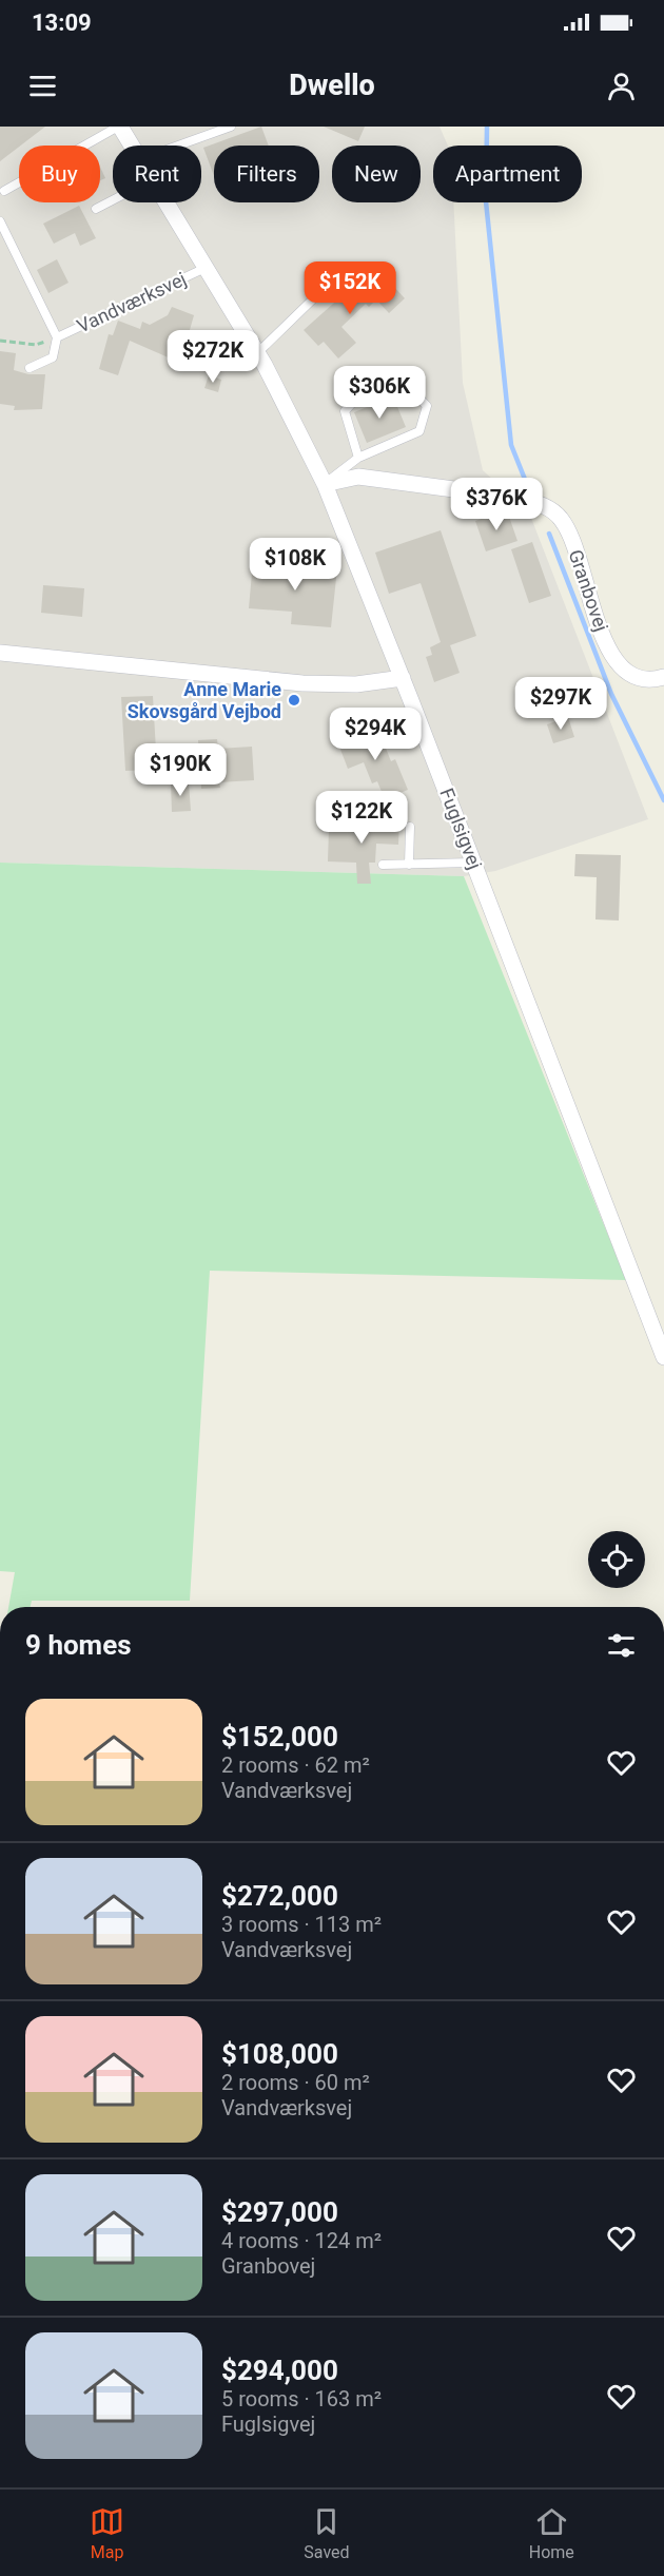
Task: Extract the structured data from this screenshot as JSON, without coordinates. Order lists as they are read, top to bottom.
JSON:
{
  "streets": {
    "street": ["Vandværksvej", "Granbovej", "Fuglsigvej"]
  },
  "crossings": [
    ["Vandværksvej", "Granbovej"],
    ["Vandværksvej", "Fuglsigvej"]
  ],
  "places": ["Anne Marie Skovsgård Vejbod"],
  "page": {
    "status": "13:09",
    "header": "Dwello",
    "chip": [
      "Buy",
      "Rent",
      "Filters",
      "New",
      "Apartment"
    ],
    "price": [
      "$152K",
      "$272K",
      "$306K",
      "$376K",
      "$108K",
      "$297K",
      "$294K",
      "$190K",
      "$122K"
    ],
    "heading": "9 homes",
    "list": [
      {
        "name": "$152,000",
        "note": "2 rooms · 62 m² · Vandværksvej"
      },
      {
        "name": "$272,000",
        "note": "3 rooms · 113 m² · Vandværksvej"
      },
      {
        "name": "$108,000",
        "note": "2 rooms · 60 m² · Vandværksvej"
      },
      {
        "name": "$297,000",
        "note": "4 rooms · 124 m² · Granbovej"
      },
      {
        "name": "$294,000",
        "note": "5 rooms · 163 m² · Fuglsigvej"
      }
    ],
    "tabs": ["Map", "Saved", "Home"]
  }
}
